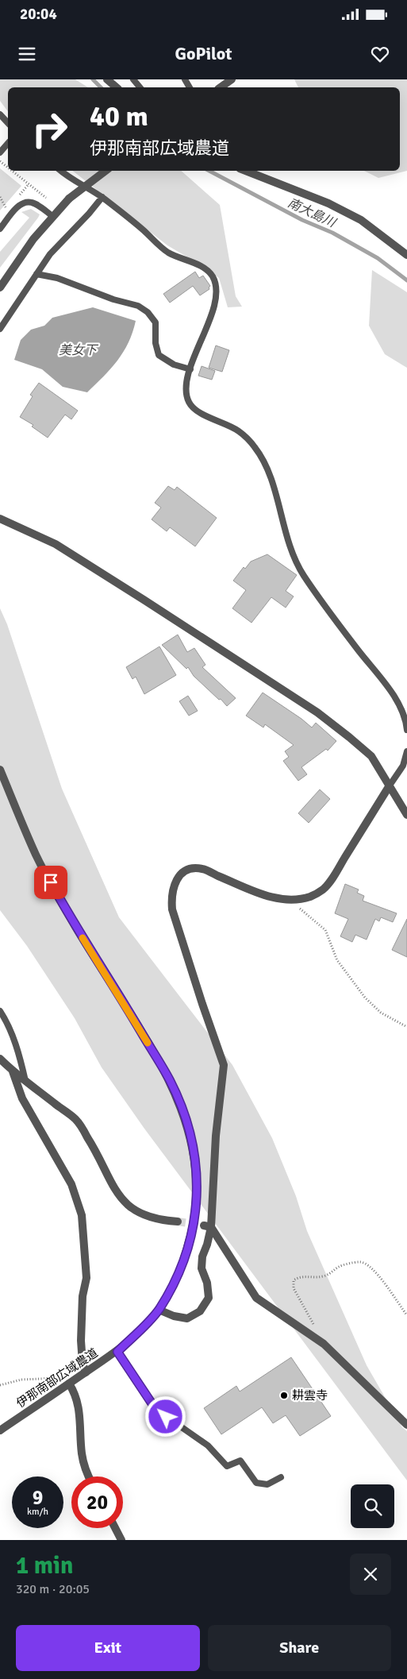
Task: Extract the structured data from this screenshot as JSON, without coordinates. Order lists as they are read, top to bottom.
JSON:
{
  "streets": {
    "street": ["伊那南部広域農道"]
  },
  "water": ["南大島川", "美女下"],
  "places": ["耕雲寺"],
  "page": {
    "status": "20:04",
    "header": "GoPilot",
    "turn": ["40 m", "伊那南部広域農道"],
    "speed": "9 km/h",
    "limit": "20",
    "heading": ["1 min", "320 m · 20:05"],
    "buttons": ["Exit", "Share"]
  }
}
